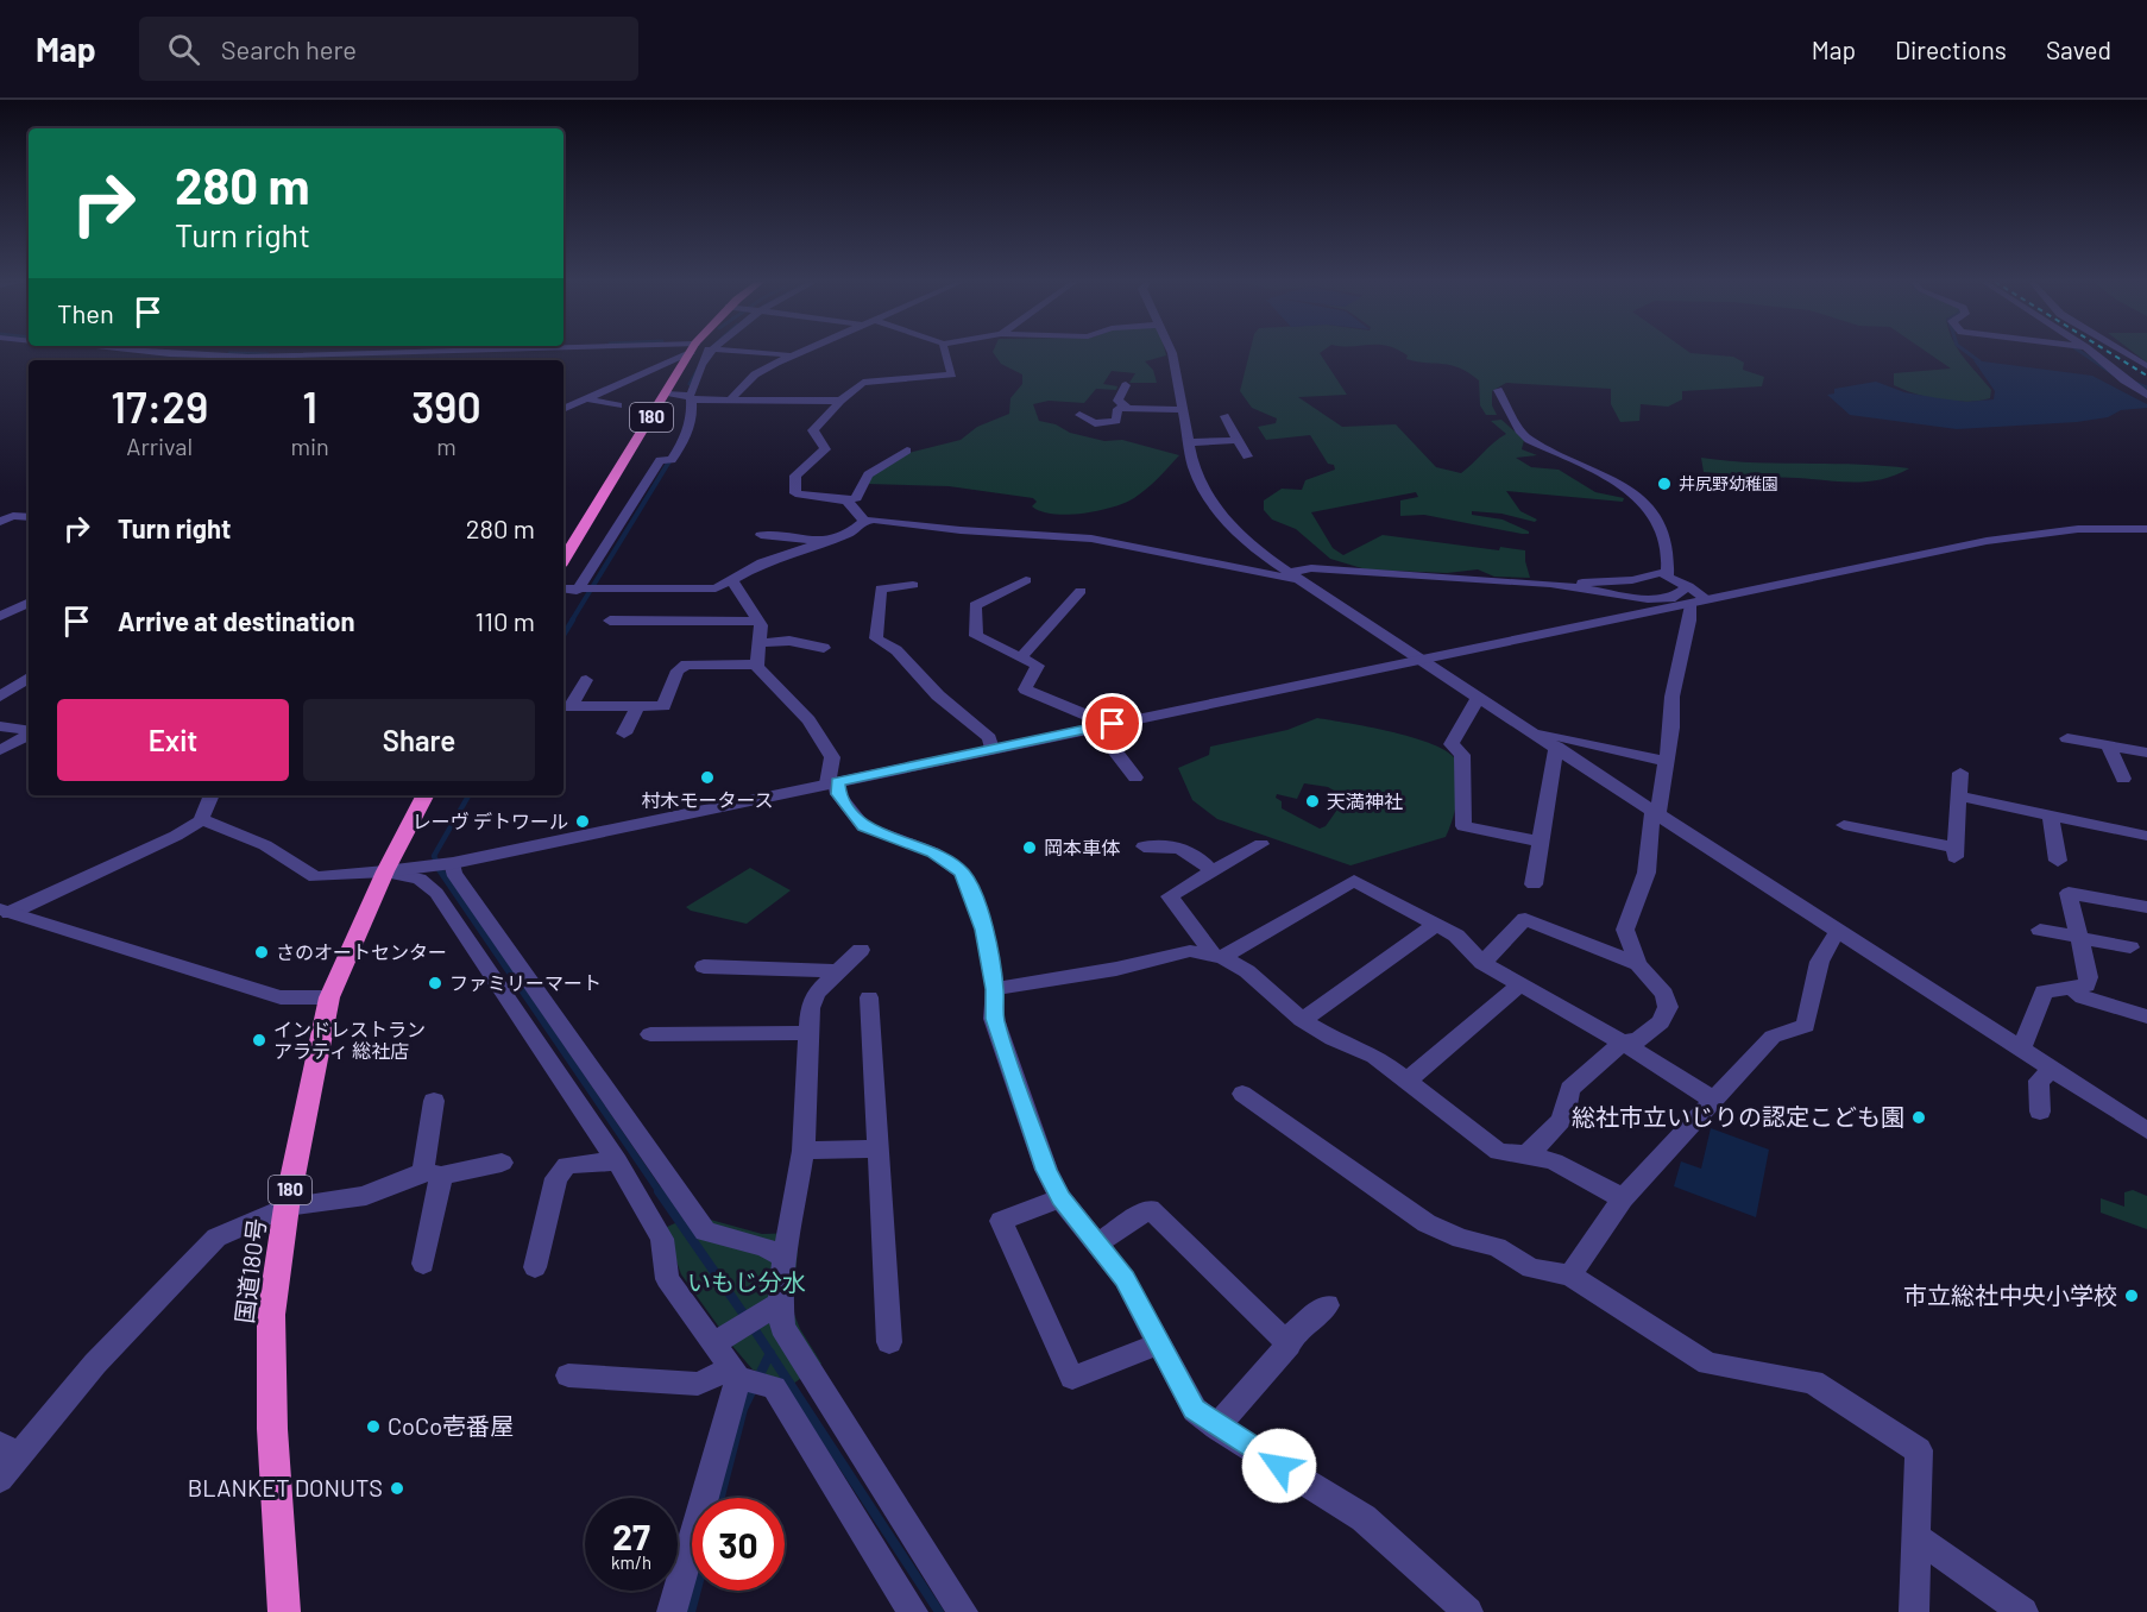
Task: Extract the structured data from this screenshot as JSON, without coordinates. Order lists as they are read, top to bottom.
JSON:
{
  "streets": {
    "highway": ["180", "国道180号"]
  },
  "parks": ["いもじ分水"],
  "places": [
    "井尻野幼稚園",
    "村木モータース",
    "天満神社",
    "レーヴ デトワール",
    "岡本車体",
    "さのオートセンター",
    "ファミリーマート",
    "インドレストラン アラティ 総社店",
    "総社市立いじりの認定こども園",
    "市立総社中央小学校",
    "CoCo壱番屋",
    "BLANKET DONUTS"
  ],
  "page": {
    "header": "Map",
    "search": "Search here",
    "nav": ["Map", "Directions", "Saved"],
    "turn": ["280 m", "Turn right"],
    "then": "Then",
    "eta": [
      "17:29",
      "Arrival",
      "1",
      "min",
      "390",
      "m"
    ],
    "list": [
      {
        "name": "Turn right",
        "value": "280 m"
      },
      {
        "name": "Arrive at destination",
        "value": "110 m"
      }
    ],
    "buttons": ["Exit", "Share"],
    "speed": "27 km/h",
    "limit": "30"
  }
}
